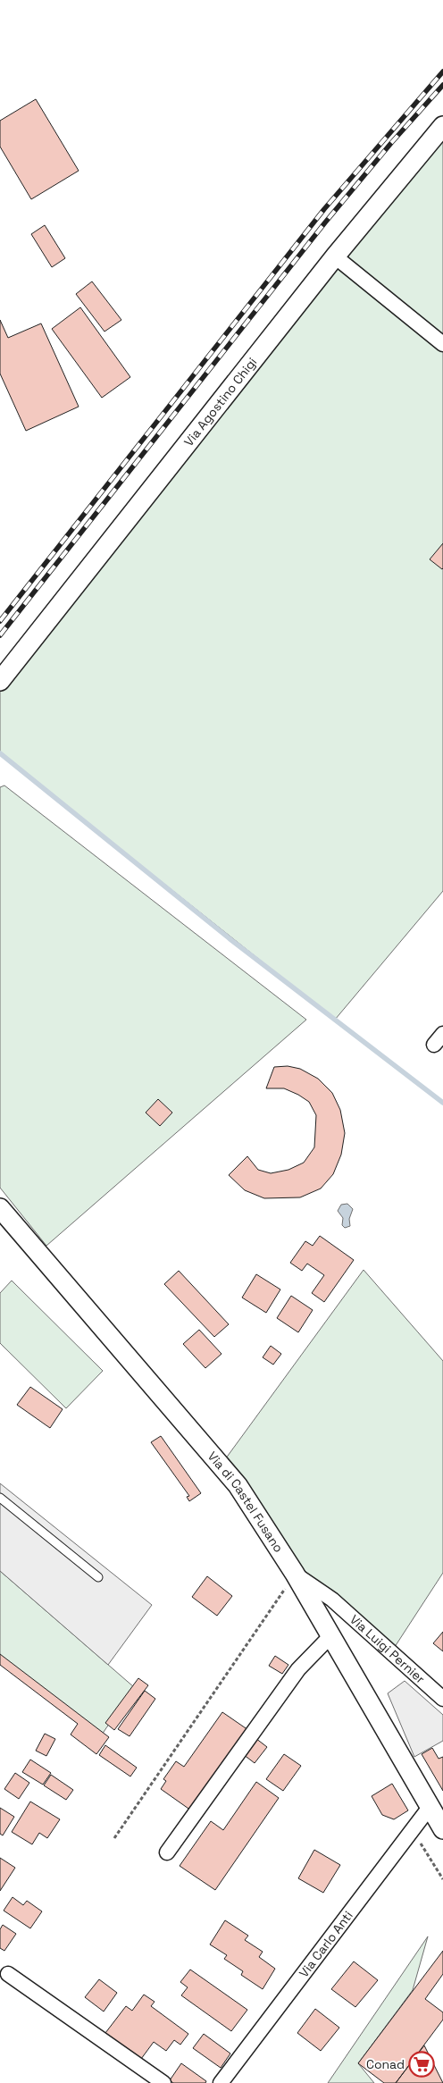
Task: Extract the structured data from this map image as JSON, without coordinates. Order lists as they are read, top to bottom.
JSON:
{
  "streets": {
    "street": [
      "Via Agostino Chigi",
      "Via di Castel Fusano",
      "Via Luigi Pernier",
      "Via Carlo Anti"
    ]
  },
  "crossings": [
    ["Via di Castel Fusano", "Via Luigi Pernier"],
    ["Via di Castel Fusano", "Via Carlo Anti"]
  ],
  "places": {
    "supermarket": ["Conad"]
  }
}
